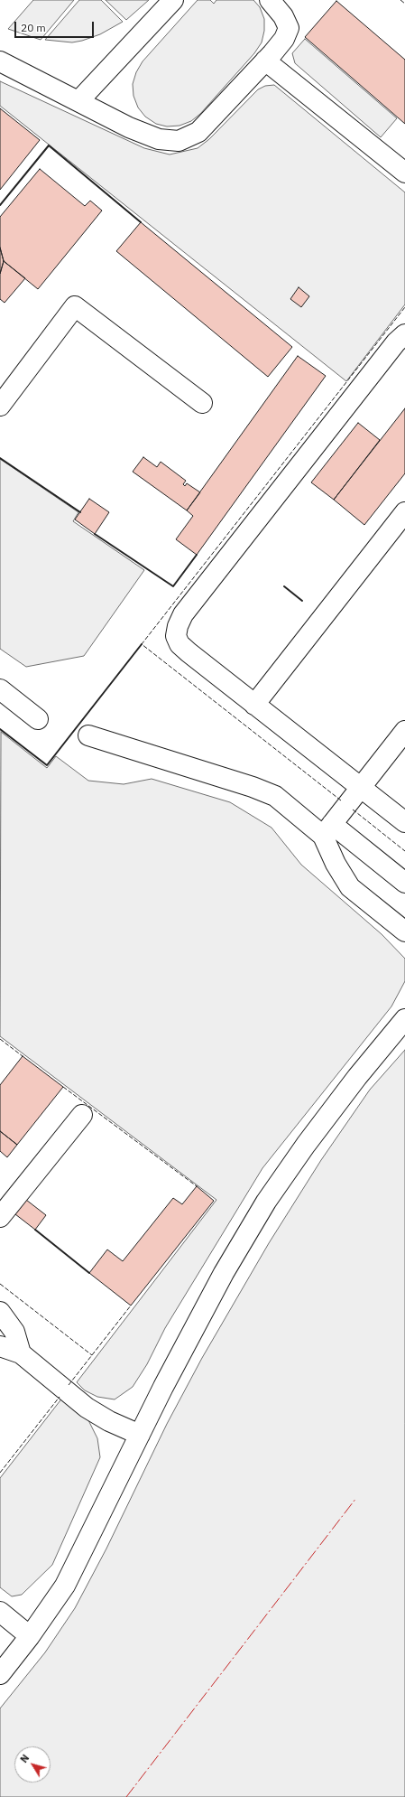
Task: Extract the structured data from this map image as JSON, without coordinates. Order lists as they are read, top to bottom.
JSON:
{
  "scale_bar": "20 m",
  "north": "top left"
}
